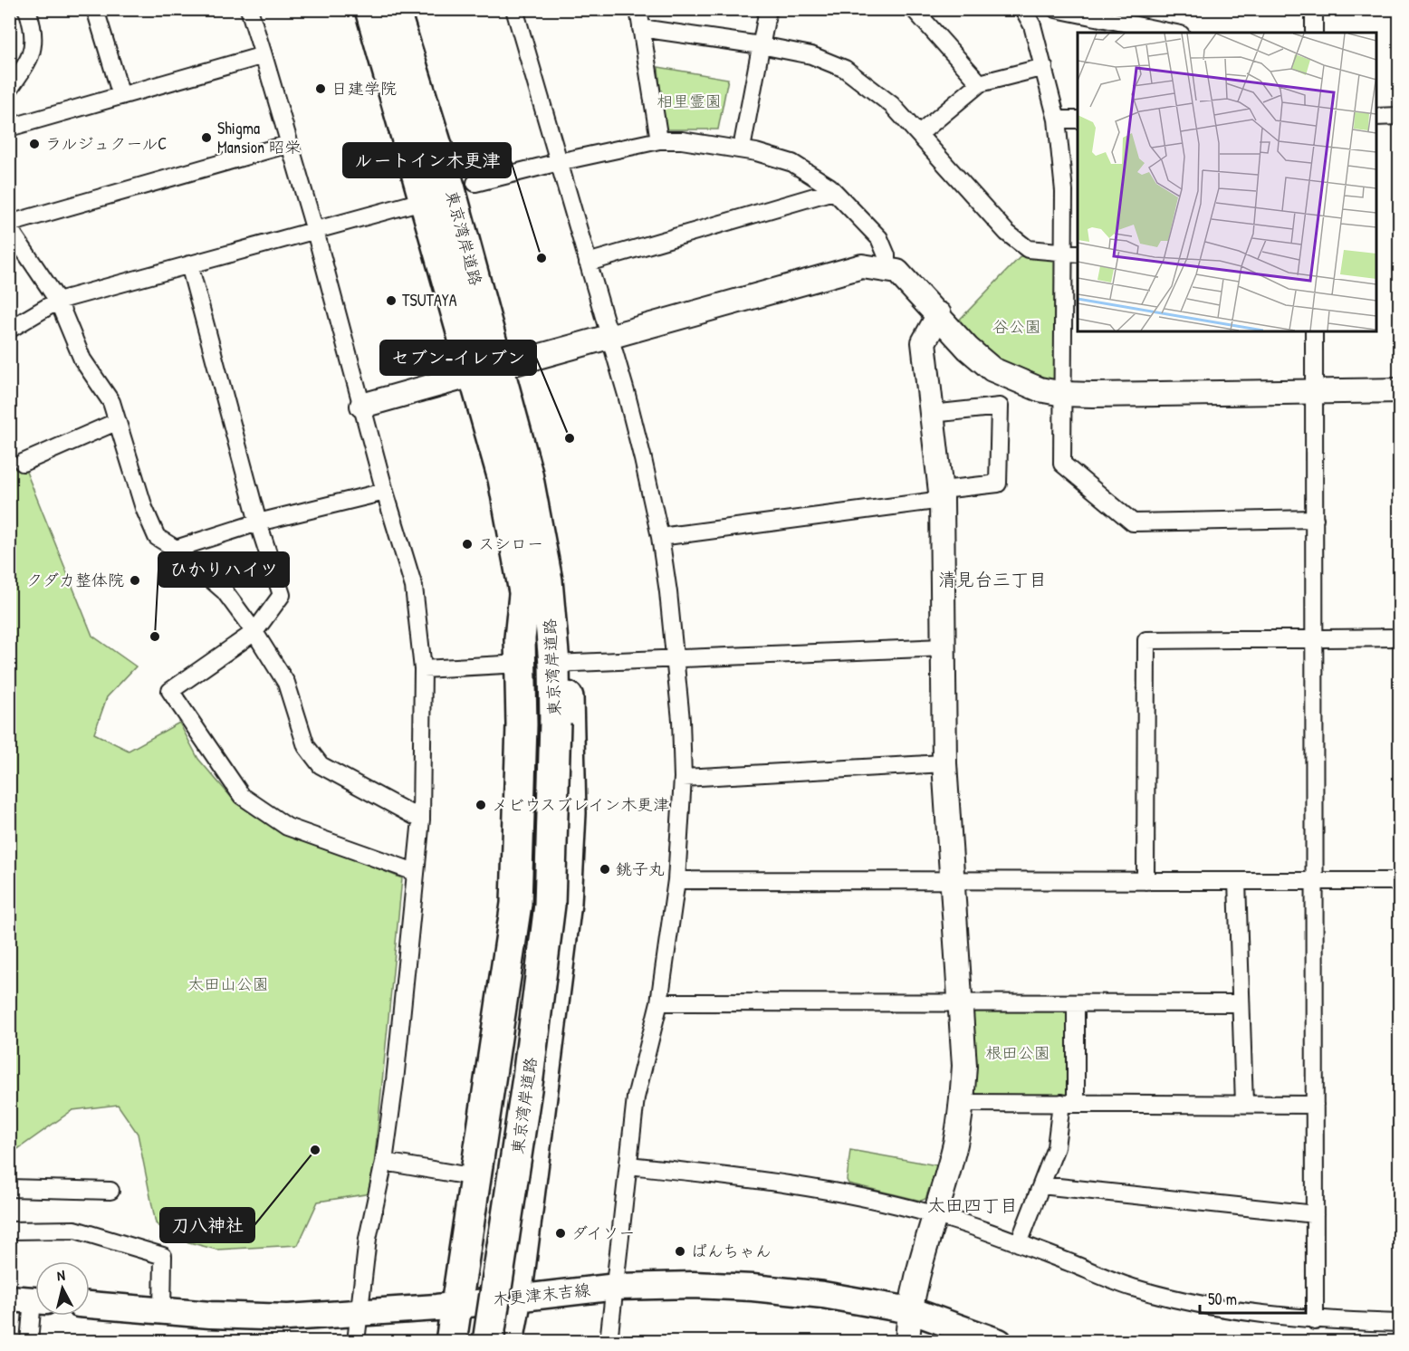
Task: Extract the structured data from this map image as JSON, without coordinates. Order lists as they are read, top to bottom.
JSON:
{
  "streets": {
    "highway": ["東京湾岸道路"],
    "main road": ["木更津末吉線"]
  },
  "districts": ["清見台三丁目", "太田四丁目"],
  "parks": [
    "相里霊園",
    "谷公園",
    "太田山公園",
    "根田公園"
  ],
  "places": [
    "日建学院",
    "Shigma Mansion 昭栄",
    "ラルジュクールC",
    "ルートイン木更津",
    "TSUTAYA",
    "セブン-イレブン",
    "スシロー",
    "クダカ整体院",
    "ひかりハイツ",
    "メビウスブレイン木更津",
    "銚子丸",
    "刀八神社",
    "ダイソー",
    "ぱんちゃん"
  ],
  "scale_bar": "50 m",
  "north": "top"
}
